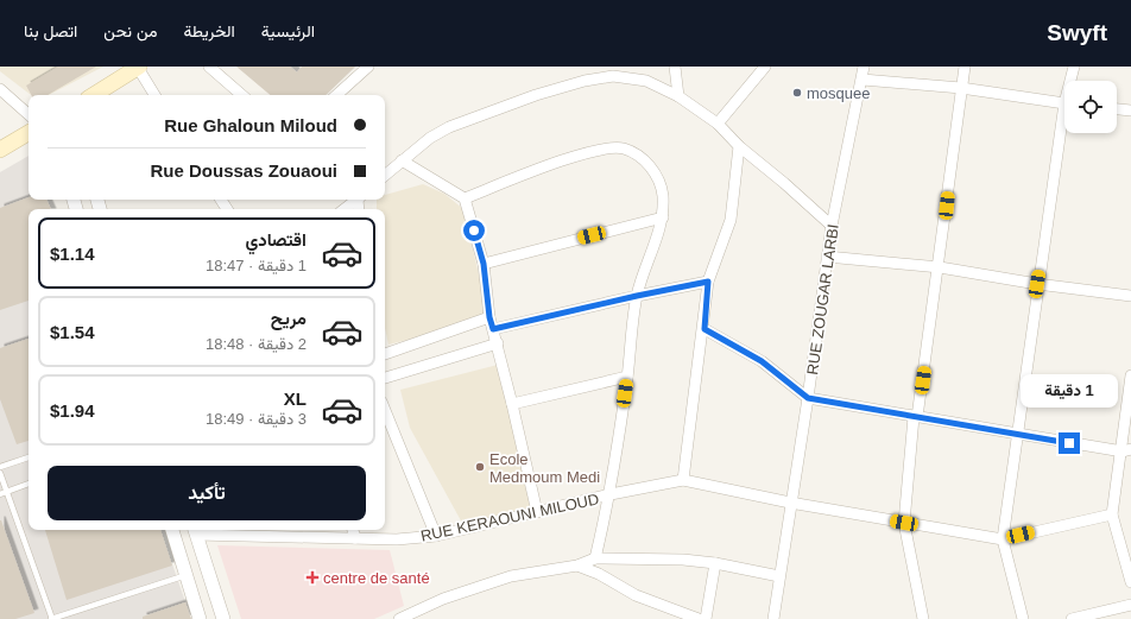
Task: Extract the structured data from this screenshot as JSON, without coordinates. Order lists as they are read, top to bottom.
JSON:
{
  "streets": {
    "street": ["RUE ZOUGAR LARBI", "RUE KERAOUNI MILOUD"]
  },
  "crossings": [
    ["RUE ZOUGAR LARBI", "RUE KERAOUNI MILOUD"]
  ],
  "places": {
    "other": ["mosquee", "Ecole Medmoum Medi"],
    "health": ["centre de santé"]
  },
  "page": {
    "header": "Swyft",
    "nav": [
      "الرئيسية",
      "الخريطة",
      "من نحن",
      "اتصل بنا"
    ],
    "banner": ["Rue Ghaloun Miloud", "Rue Doussas Zouaoui"],
    "list": [
      {
        "name": "اقتصادي",
        "note": "1 دقيقة · 18:47",
        "value": "$1.14"
      },
      {
        "name": "مريح",
        "note": "2 دقيقة · 18:48",
        "value": "$1.54"
      },
      {
        "name": "XL",
        "note": "3 دقيقة · 18:49",
        "value": "$1.94"
      }
    ],
    "bubble": "1 دقيقة",
    "buttons": "تأكيد"
  }
}
